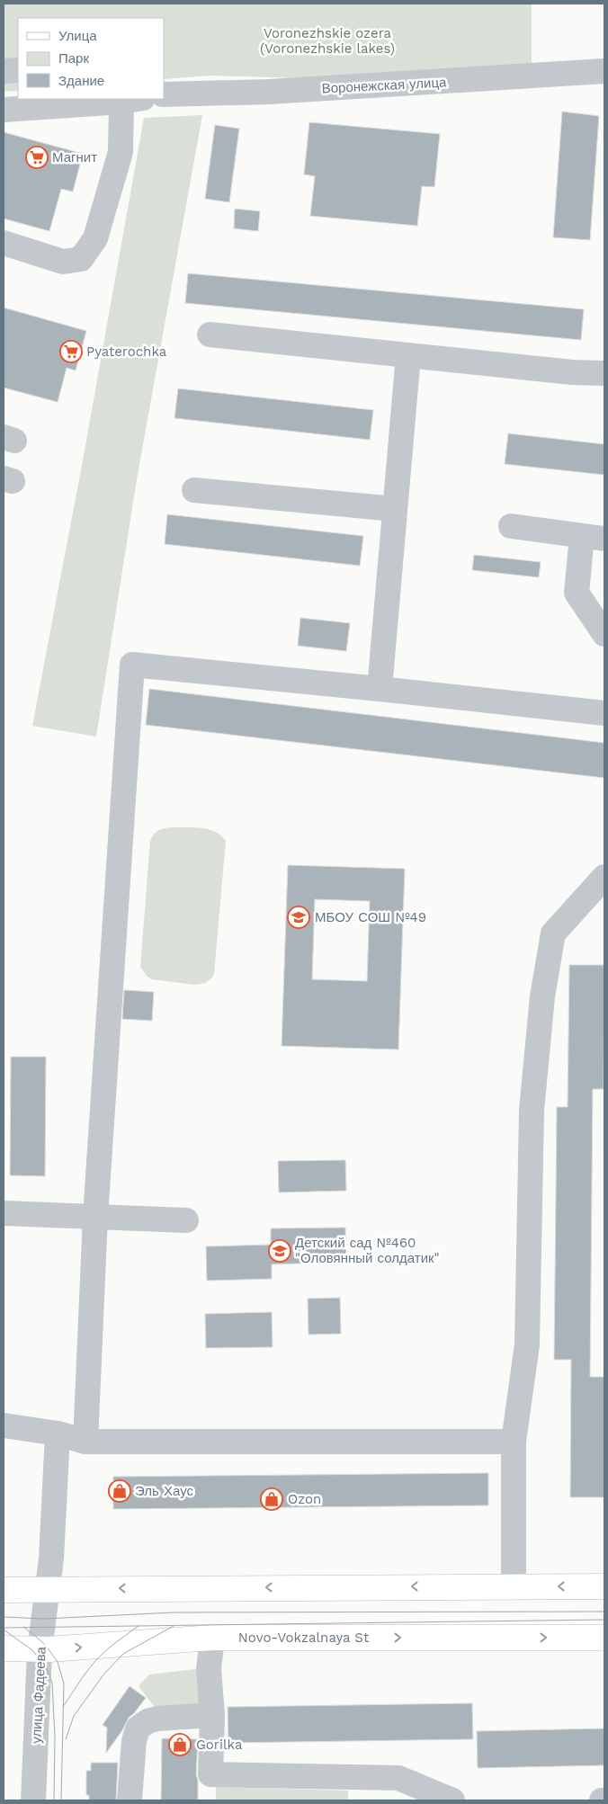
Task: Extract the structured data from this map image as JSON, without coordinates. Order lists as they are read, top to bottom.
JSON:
{
  "streets": {
    "main road": ["Novo-Vokzalnaya St"],
    "street": ["Воронежская улица", "улица Фадеева"]
  },
  "crossings": [
    ["Novo-Vokzalnaya St", "улица Фадеева"]
  ],
  "parks": ["Voronezhskie ozera (Voronezhskie lakes)"],
  "places": {
    "supermarket": ["Магнит", "Pyaterochka"],
    "school or university": ["МБОУ СОШ №49", "Детский сад №460 \"Оловянный солдатик\""],
    "shop": ["Эль Хаус", "Ozon", "Gorilka"]
  },
  "legend": ["Улица", "Парк", "Здание"]
}
